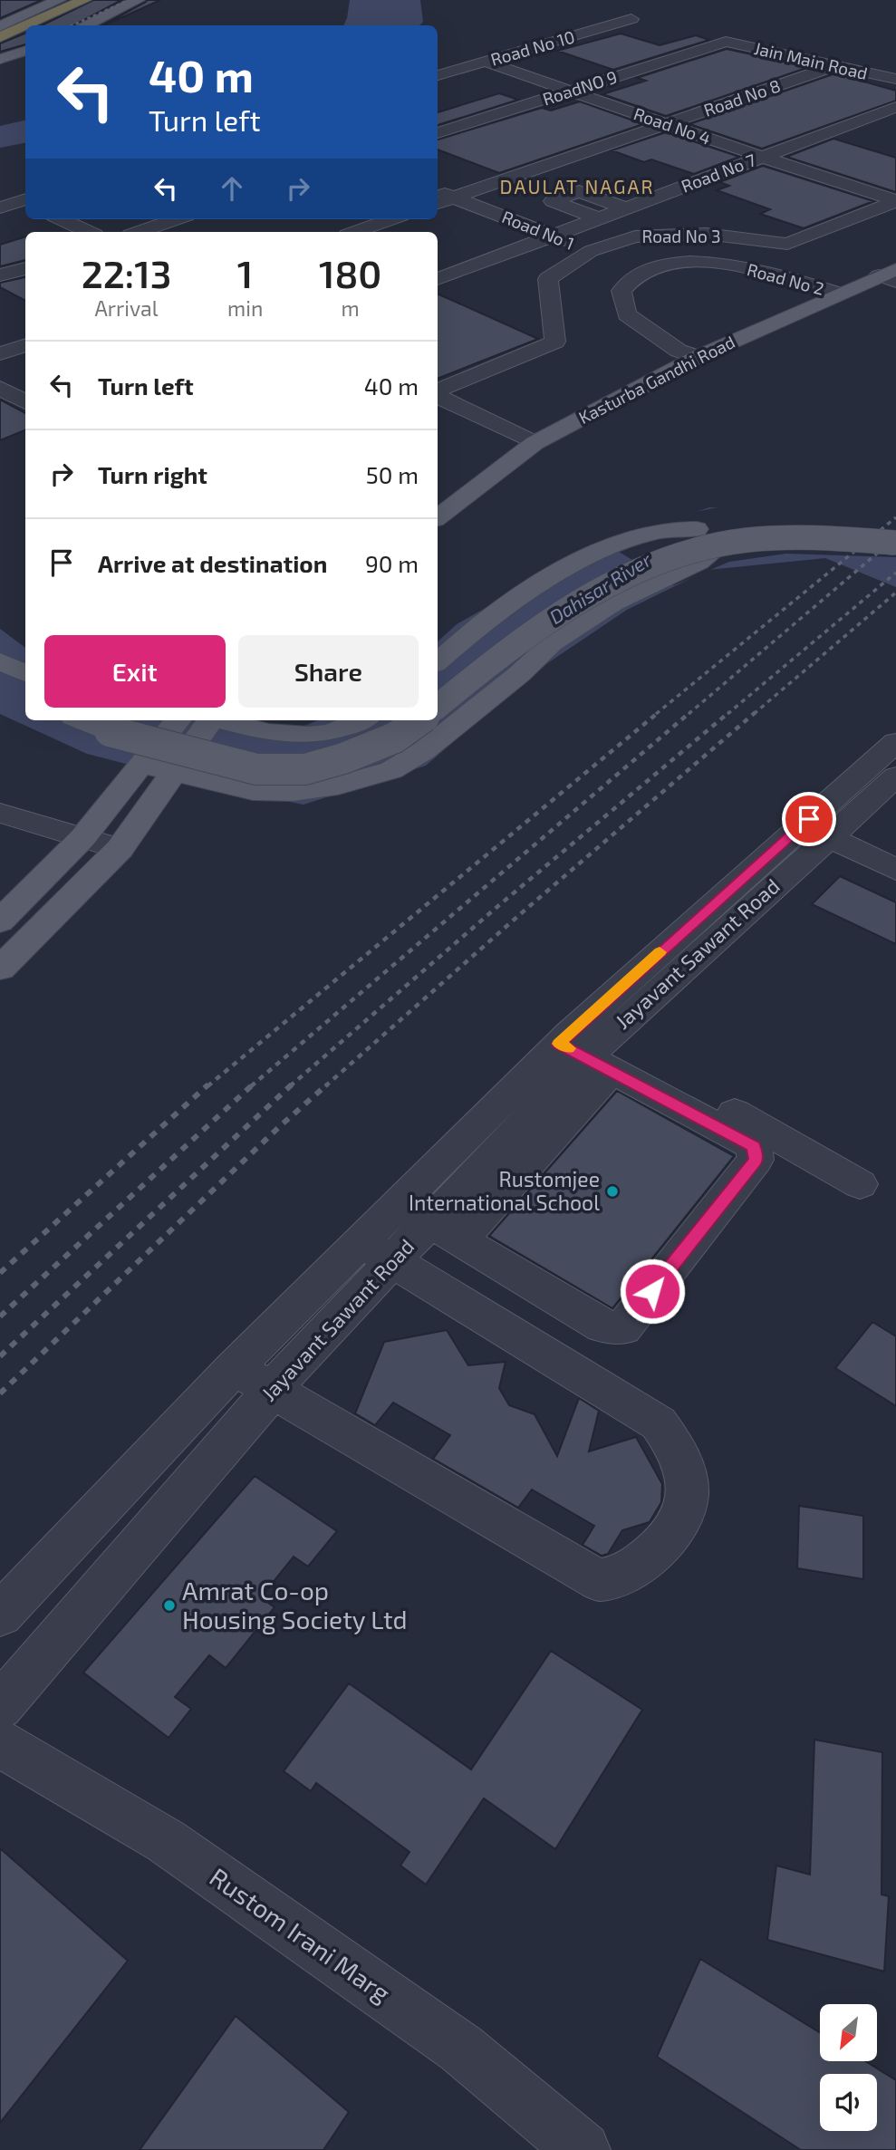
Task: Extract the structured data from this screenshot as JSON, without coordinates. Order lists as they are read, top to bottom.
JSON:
{
  "streets": {
    "main road": ["Kasturba Gandhi Road"],
    "street": [
      "Road No 10",
      "Jain Main Road",
      "RoadNO 9",
      "Road No 8",
      "Road No 4",
      "Road No 7",
      "Road No 1",
      "Road No 3",
      "Road No 2",
      "Jayavant Sawant Road",
      "Rustom Irani Marg"
    ]
  },
  "crossings": [
    ["Road No 10", "Road No 4"],
    ["Jain Main Road", "RoadNO 9"],
    ["Jain Main Road", "Road No 8"],
    ["RoadNO 9", "Road No 4"],
    ["Road No 8", "Road No 4"],
    ["Road No 8", "Road No 1"],
    ["Road No 4", "Road No 7"],
    ["Road No 4", "Road No 3"],
    ["Road No 1", "Road No 3"],
    ["Road No 1", "Road No 2"],
    ["Road No 2", "Kasturba Gandhi Road"]
  ],
  "districts": ["DAULAT NAGAR"],
  "water": ["Dahisar River"],
  "places": ["Rustomjee International School", "Amrat Co-op Housing Society Ltd"],
  "north": "bottom left",
  "page": {
    "turn": ["40 m", "Turn left"],
    "eta": [
      "22:13",
      "Arrival",
      "1",
      "min",
      "180",
      "m"
    ],
    "list": [
      {
        "name": "Turn left",
        "value": "40 m"
      },
      {
        "name": "Turn right",
        "value": "50 m"
      },
      {
        "name": "Arrive at destination",
        "value": "90 m"
      }
    ],
    "buttons": ["Exit", "Share"]
  }
}
